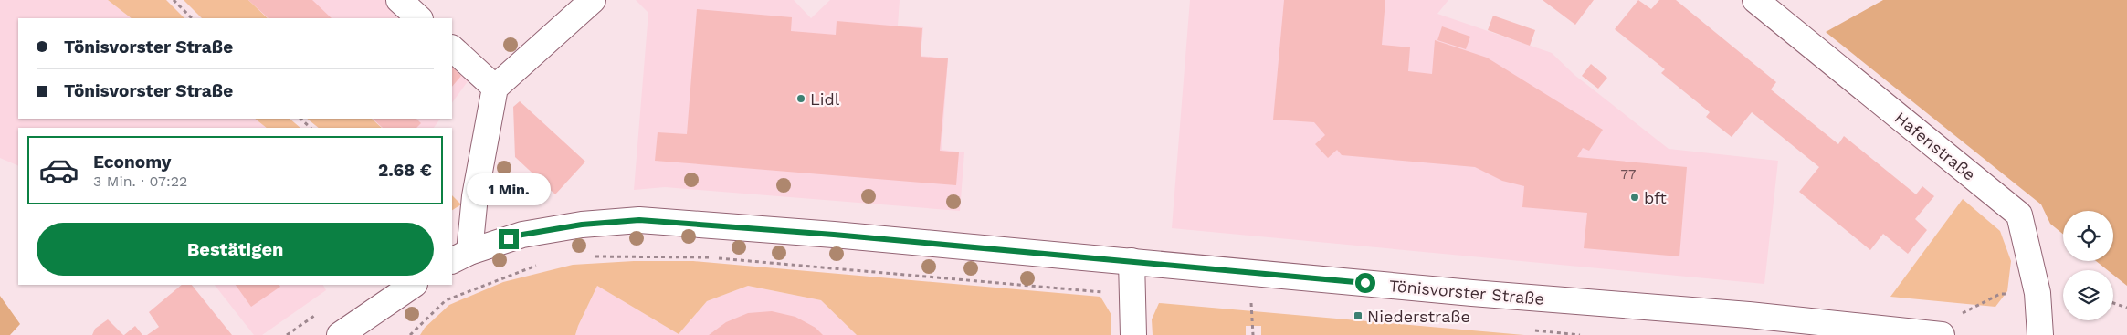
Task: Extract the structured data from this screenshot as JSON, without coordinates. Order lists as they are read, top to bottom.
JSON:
{
  "streets": {
    "main road": ["Hafenstraße", "Tönisvorster Straße"]
  },
  "places": {
    "other": ["Lidl", "bft"],
    "transit": ["Niederstraße"]
  },
  "house_numbers": ["77"],
  "page": {
    "banner": ["Tönisvorster Straße", "Tönisvorster Straße"],
    "list": [
      {
        "name": "Economy",
        "note": "3 Min. · 07:22",
        "value": "2.68 €"
      }
    ],
    "bubble": "1 Min.",
    "buttons": "Bestätigen"
  }
}
